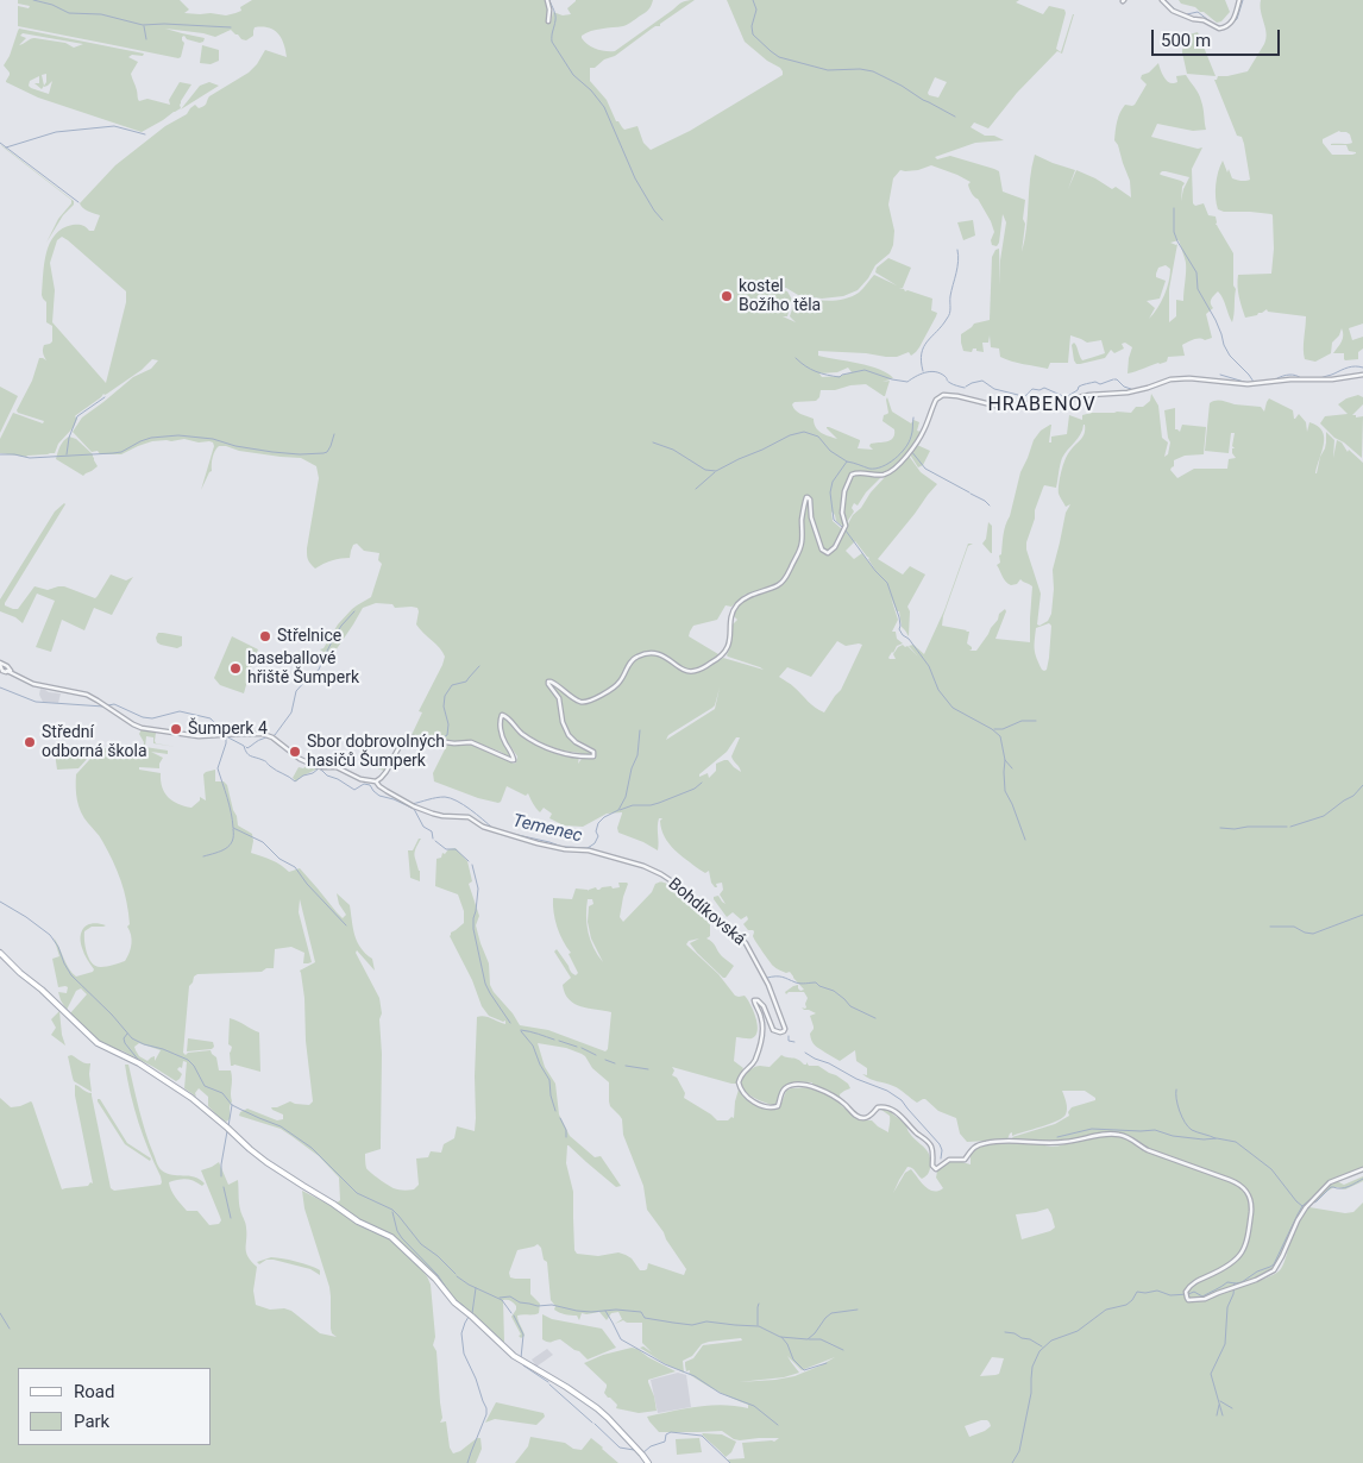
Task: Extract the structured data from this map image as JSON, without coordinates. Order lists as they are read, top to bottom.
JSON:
{
  "streets": {
    "street": ["Bohdíkovská"]
  },
  "districts": ["HRABENOV"],
  "water": ["Temenec"],
  "places": [
    "kostel Božího těla",
    "Střelnice",
    "baseballové hřiště Šumperk",
    "Šumperk 4",
    "Střední odborná škola",
    "Sbor dobrovolných hasičů Šumperk"
  ],
  "legend": ["Road", "Park"],
  "scale_bar": "500 m"
}
